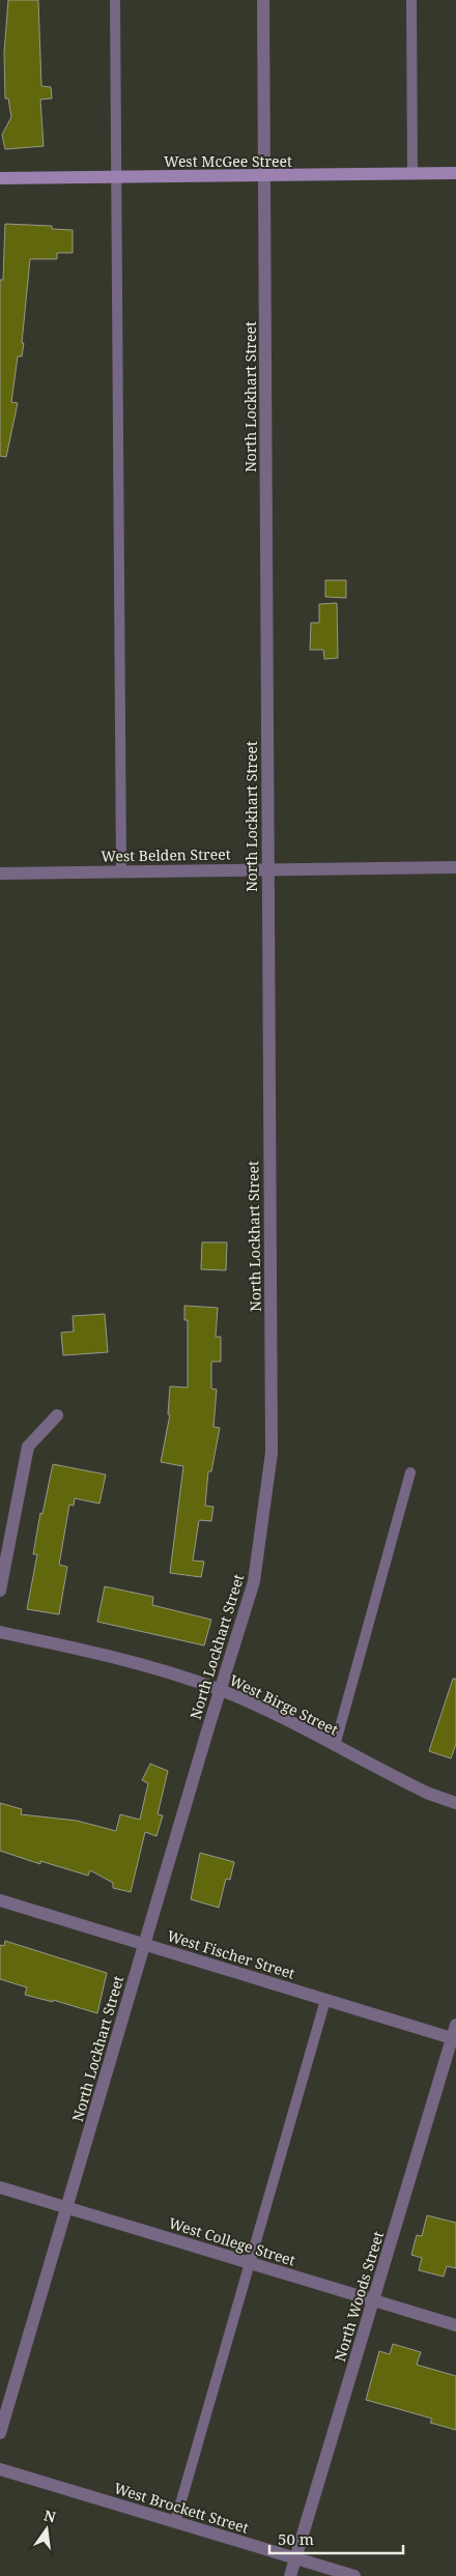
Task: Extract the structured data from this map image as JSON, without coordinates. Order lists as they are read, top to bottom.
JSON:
{
  "streets": {
    "street": [
      "West McGee Street",
      "North Lockhart Street",
      "West Belden Street",
      "West Birge Street",
      "West Fischer Street",
      "West College Street",
      "North Woods Street",
      "West Brockett Street"
    ]
  },
  "crossings": [
    ["West McGee Street", "North Lockhart Street"],
    ["North Lockhart Street", "West Belden Street"],
    ["North Lockhart Street", "West Birge Street"],
    ["North Lockhart Street", "West Fischer Street"],
    ["North Lockhart Street", "West College Street"],
    ["West Fischer Street", "North Woods Street"],
    ["West College Street", "North Woods Street"],
    ["North Woods Street", "West Brockett Street"]
  ],
  "scale_bar": "50 m",
  "north": "top"
}
